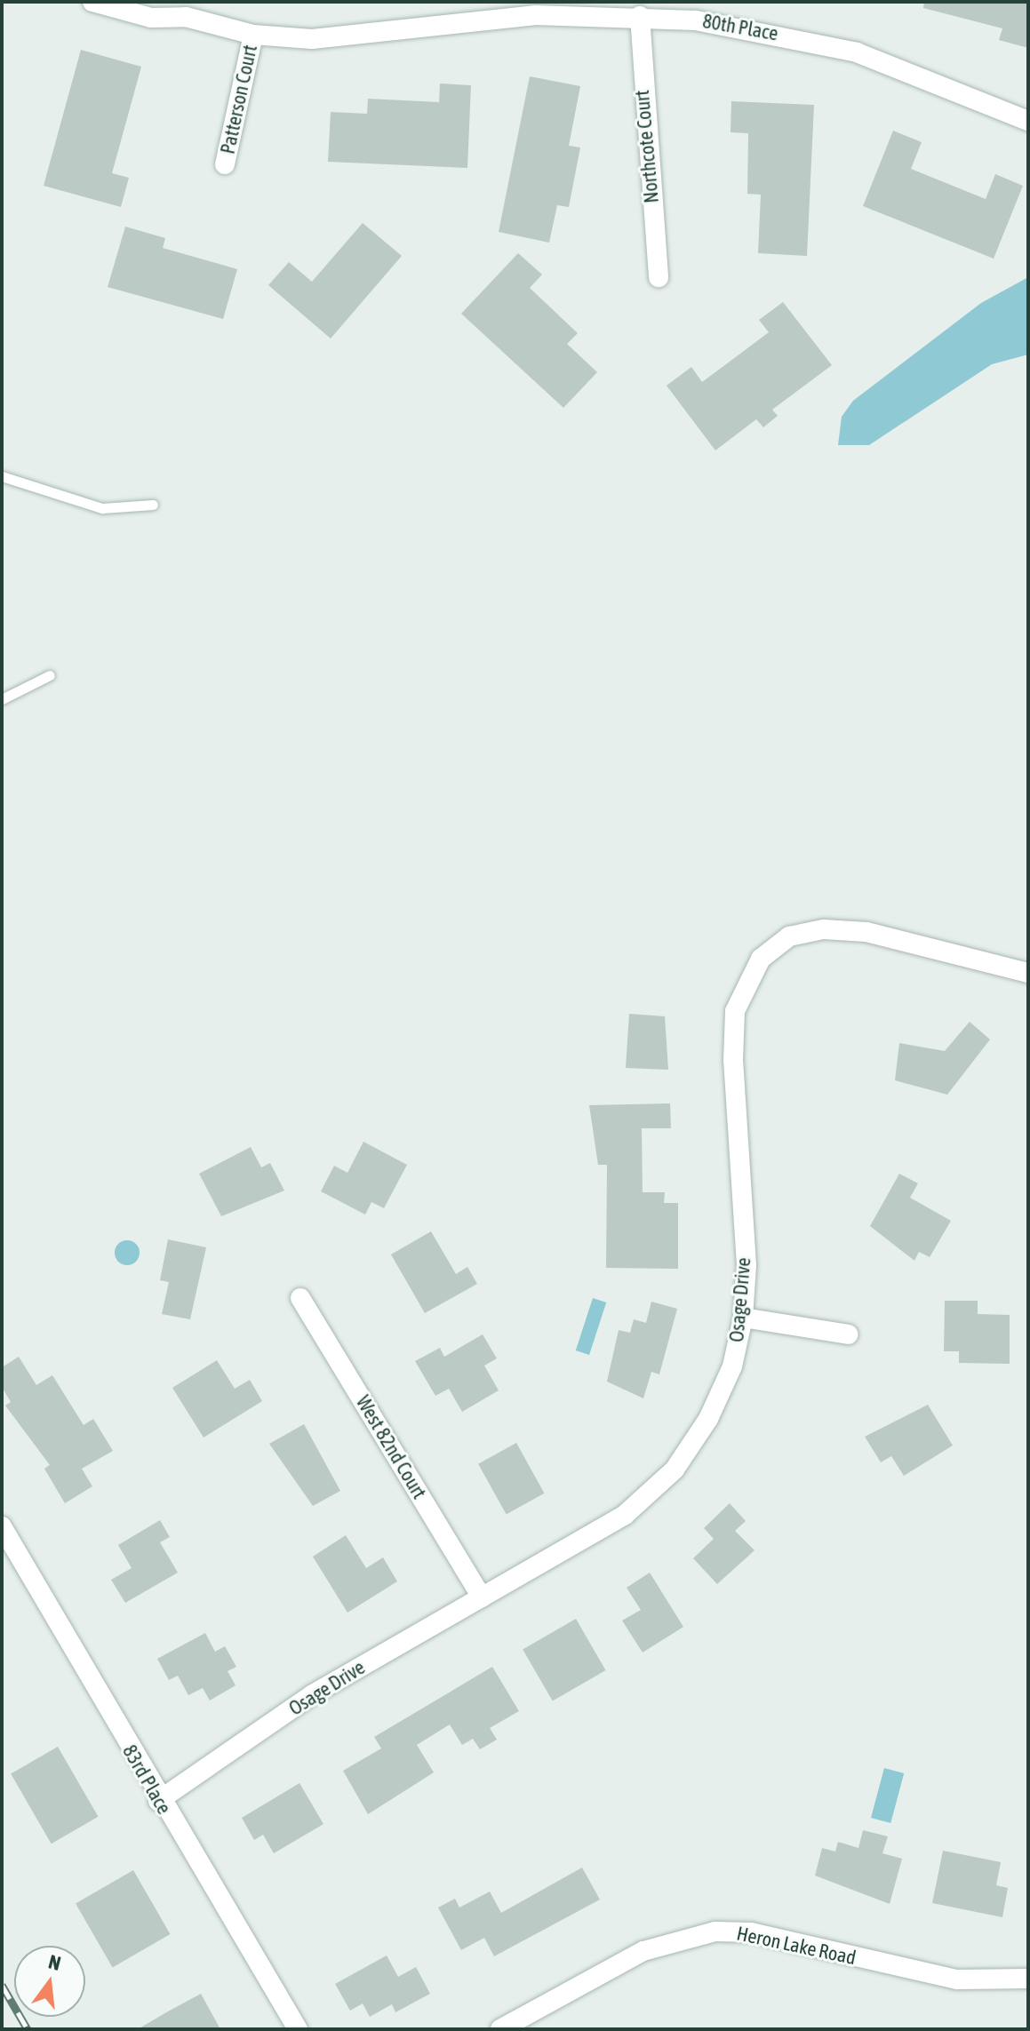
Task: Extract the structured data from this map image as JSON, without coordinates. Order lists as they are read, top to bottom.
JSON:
{
  "streets": {
    "street": [
      "80th Place",
      "Patterson Court",
      "Northcote Court",
      "Osage Drive",
      "West 82nd Court",
      "83rd Place",
      "Heron Lake Road"
    ]
  },
  "crossings": [
    ["80th Place", "Patterson Court"],
    ["80th Place", "Northcote Court"],
    ["Osage Drive", "West 82nd Court"],
    ["Osage Drive", "83rd Place"]
  ],
  "north": "top"
}
